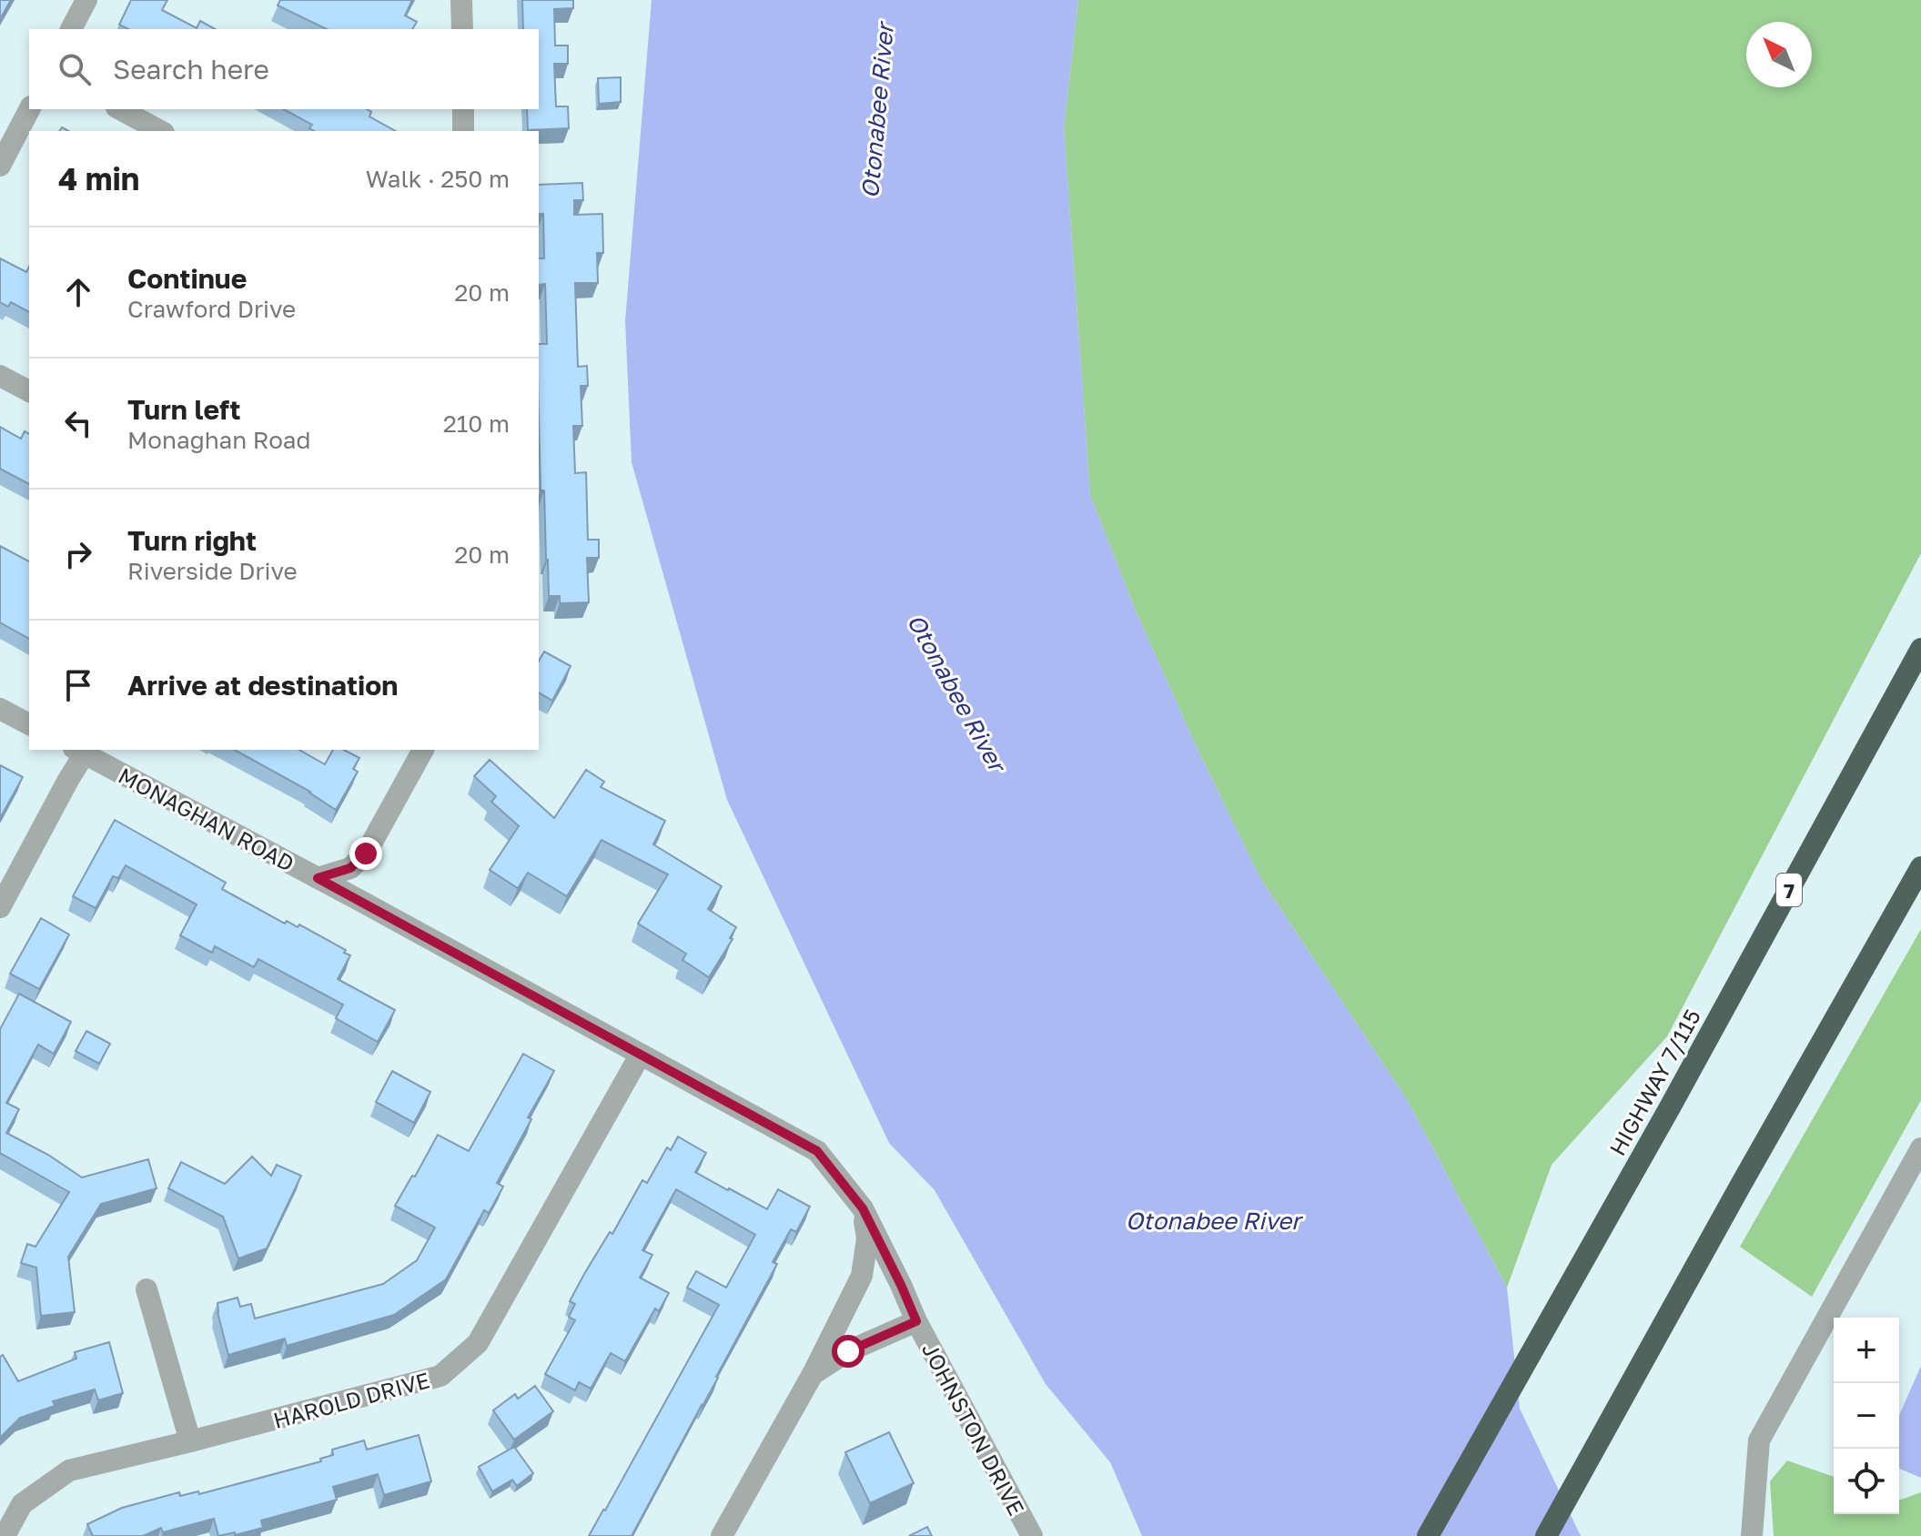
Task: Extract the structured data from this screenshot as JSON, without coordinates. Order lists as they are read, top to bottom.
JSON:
{
  "streets": {
    "highway": ["7", "HIGHWAY 7/115"],
    "street": ["MONAGHAN ROAD", "HAROLD DRIVE", "JOHNSTON DRIVE"]
  },
  "crossings": [
    ["MONAGHAN ROAD", "HAROLD DRIVE"],
    ["MONAGHAN ROAD", "JOHNSTON DRIVE"]
  ],
  "water": ["Otonabee River"],
  "north": "top left",
  "page": {
    "search": "Search here",
    "heading": ["4 min", "Walk · 250 m"],
    "list": [
      ["Continue", "Crawford Drive", "20 m"],
      ["Turn left", "Monaghan Road", "210 m"],
      ["Turn right", "Riverside Drive", "20 m"],
      "Arrive at destination"
    ],
    "map_buttons": ["+", "−"]
  }
}
